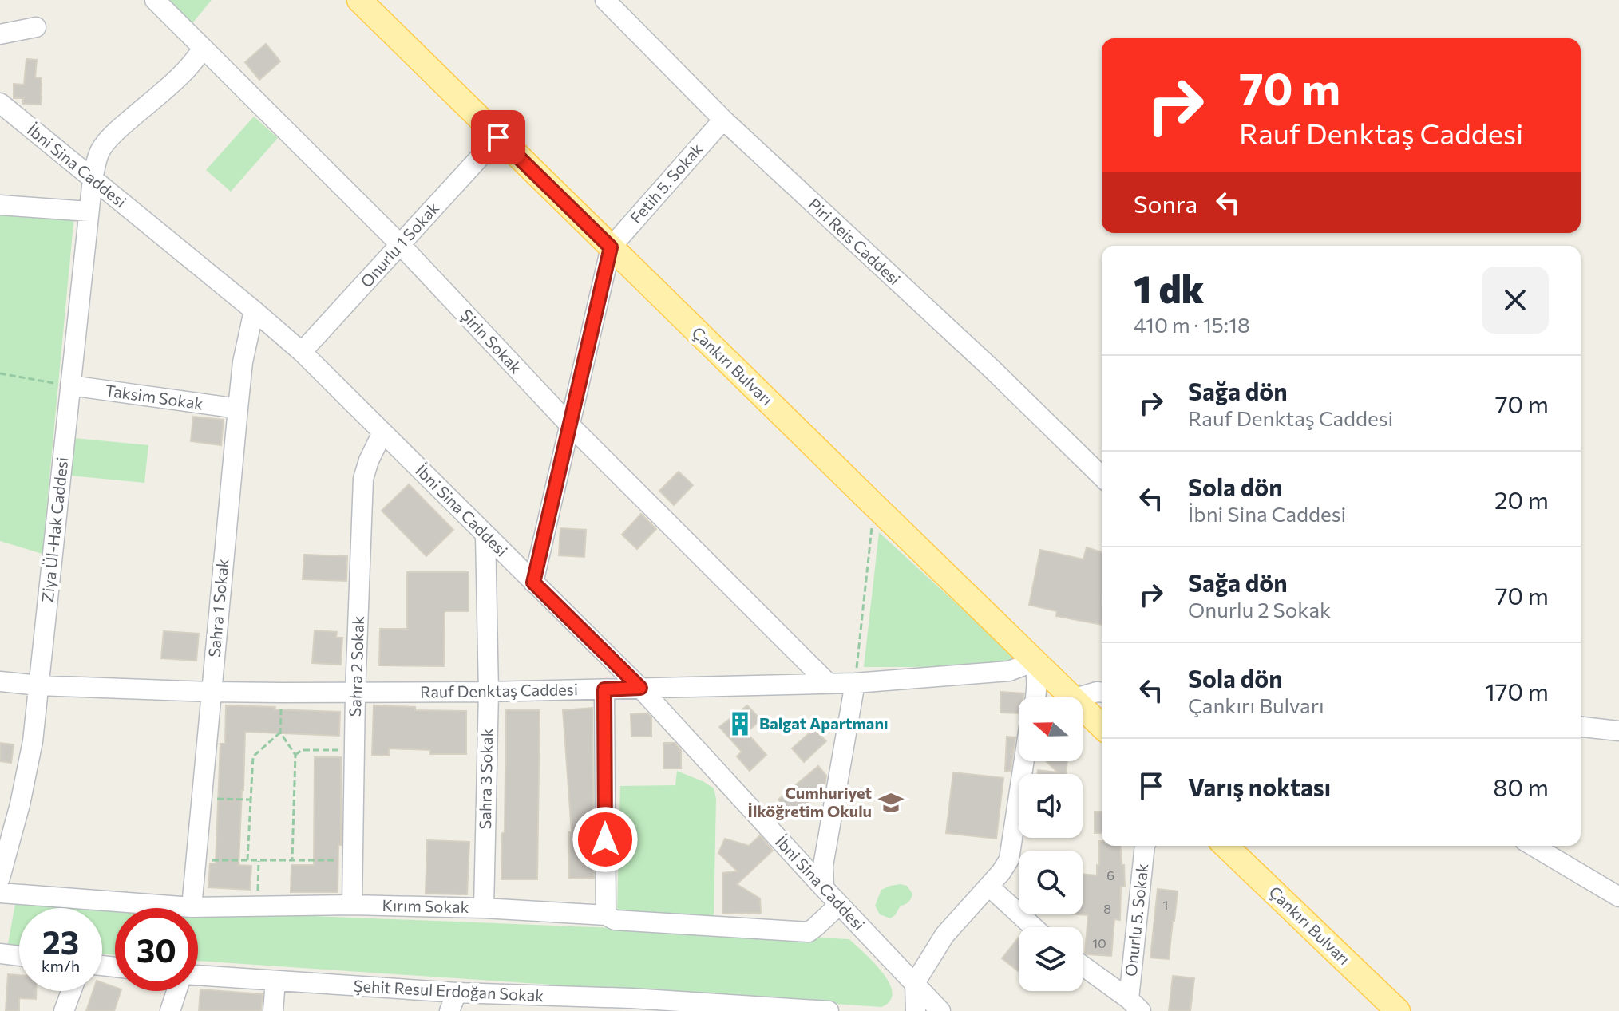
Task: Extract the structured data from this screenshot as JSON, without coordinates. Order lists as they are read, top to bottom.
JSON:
{
  "streets": {
    "main road": ["Çankırı Bulvarı"],
    "street": [
      "İbni Sina Caddesi",
      "Fetih 5. Sokak",
      "Piri Reis Caddesi",
      "Onurlu 1 Sokak",
      "Şirin Sokak",
      "Taksim Sokak",
      "Ziya Ül-Hak Caddesi",
      "Sahra 1 Sokak",
      "Sahra 2 Sokak",
      "Rauf Denktaş Caddesi",
      "Sahra 3 Sokak",
      "Kırım Sokak",
      "Onurlu 5. Sokak",
      "Şehit Resul Erdoğan Sokak"
    ]
  },
  "crossings": [
    ["İbni Sina Caddesi", "Onurlu 1 Sokak"],
    ["İbni Sina Caddesi", "Ziya Ül-Hak Caddesi"],
    ["İbni Sina Caddesi", "Sahra 1 Sokak"],
    ["İbni Sina Caddesi", "Sahra 2 Sokak"],
    ["İbni Sina Caddesi", "Rauf Denktaş Caddesi"],
    ["İbni Sina Caddesi", "Sahra 3 Sokak"],
    ["İbni Sina Caddesi", "Kırım Sokak"],
    ["Fetih 5. Sokak", "Piri Reis Caddesi"],
    ["Fetih 5. Sokak", "Çankırı Bulvarı"],
    ["Onurlu 1 Sokak", "Şirin Sokak"],
    ["Onurlu 1 Sokak", "Çankırı Bulvarı"],
    ["Şirin Sokak", "Ziya Ül-Hak Caddesi"],
    ["Şirin Sokak", "Rauf Denktaş Caddesi"],
    ["Çankırı Bulvarı", "Rauf Denktaş Caddesi"],
    ["Taksim Sokak", "Ziya Ül-Hak Caddesi"],
    ["Taksim Sokak", "Sahra 1 Sokak"],
    ["Ziya Ül-Hak Caddesi", "Rauf Denktaş Caddesi"],
    ["Sahra 1 Sokak", "Rauf Denktaş Caddesi"],
    ["Sahra 1 Sokak", "Kırım Sokak"],
    ["Sahra 2 Sokak", "Rauf Denktaş Caddesi"],
    ["Sahra 2 Sokak", "Kırım Sokak"],
    ["Rauf Denktaş Caddesi", "Sahra 3 Sokak"],
    ["Sahra 3 Sokak", "Kırım Sokak"]
  ],
  "places": {
    "building": ["Balgat Apartmanı"],
    "school or university": ["Cumhuriyet İlköğretim Okulu"]
  },
  "house_numbers": [
    "6",
    "1",
    "8",
    "10"
  ],
  "north": "left",
  "page": {
    "turn": ["70 m", "Rauf Denktaş Caddesi"],
    "then": "Sonra",
    "heading": ["1 dk", "410 m · 15:18"],
    "list": [
      {
        "name": "Sağa dön",
        "note": "Rauf Denktaş Caddesi",
        "value": "70 m"
      },
      {
        "name": "Sola dön",
        "note": "İbni Sina Caddesi",
        "value": "20 m"
      },
      {
        "name": "Sağa dön",
        "note": "Onurlu 2 Sokak",
        "value": "70 m"
      },
      {
        "name": "Sola dön",
        "note": "Çankırı Bulvarı",
        "value": "170 m"
      },
      {
        "name": "Varış noktası",
        "value": "80 m"
      }
    ],
    "speed": "23 km/h",
    "limit": "30"
  }
}
